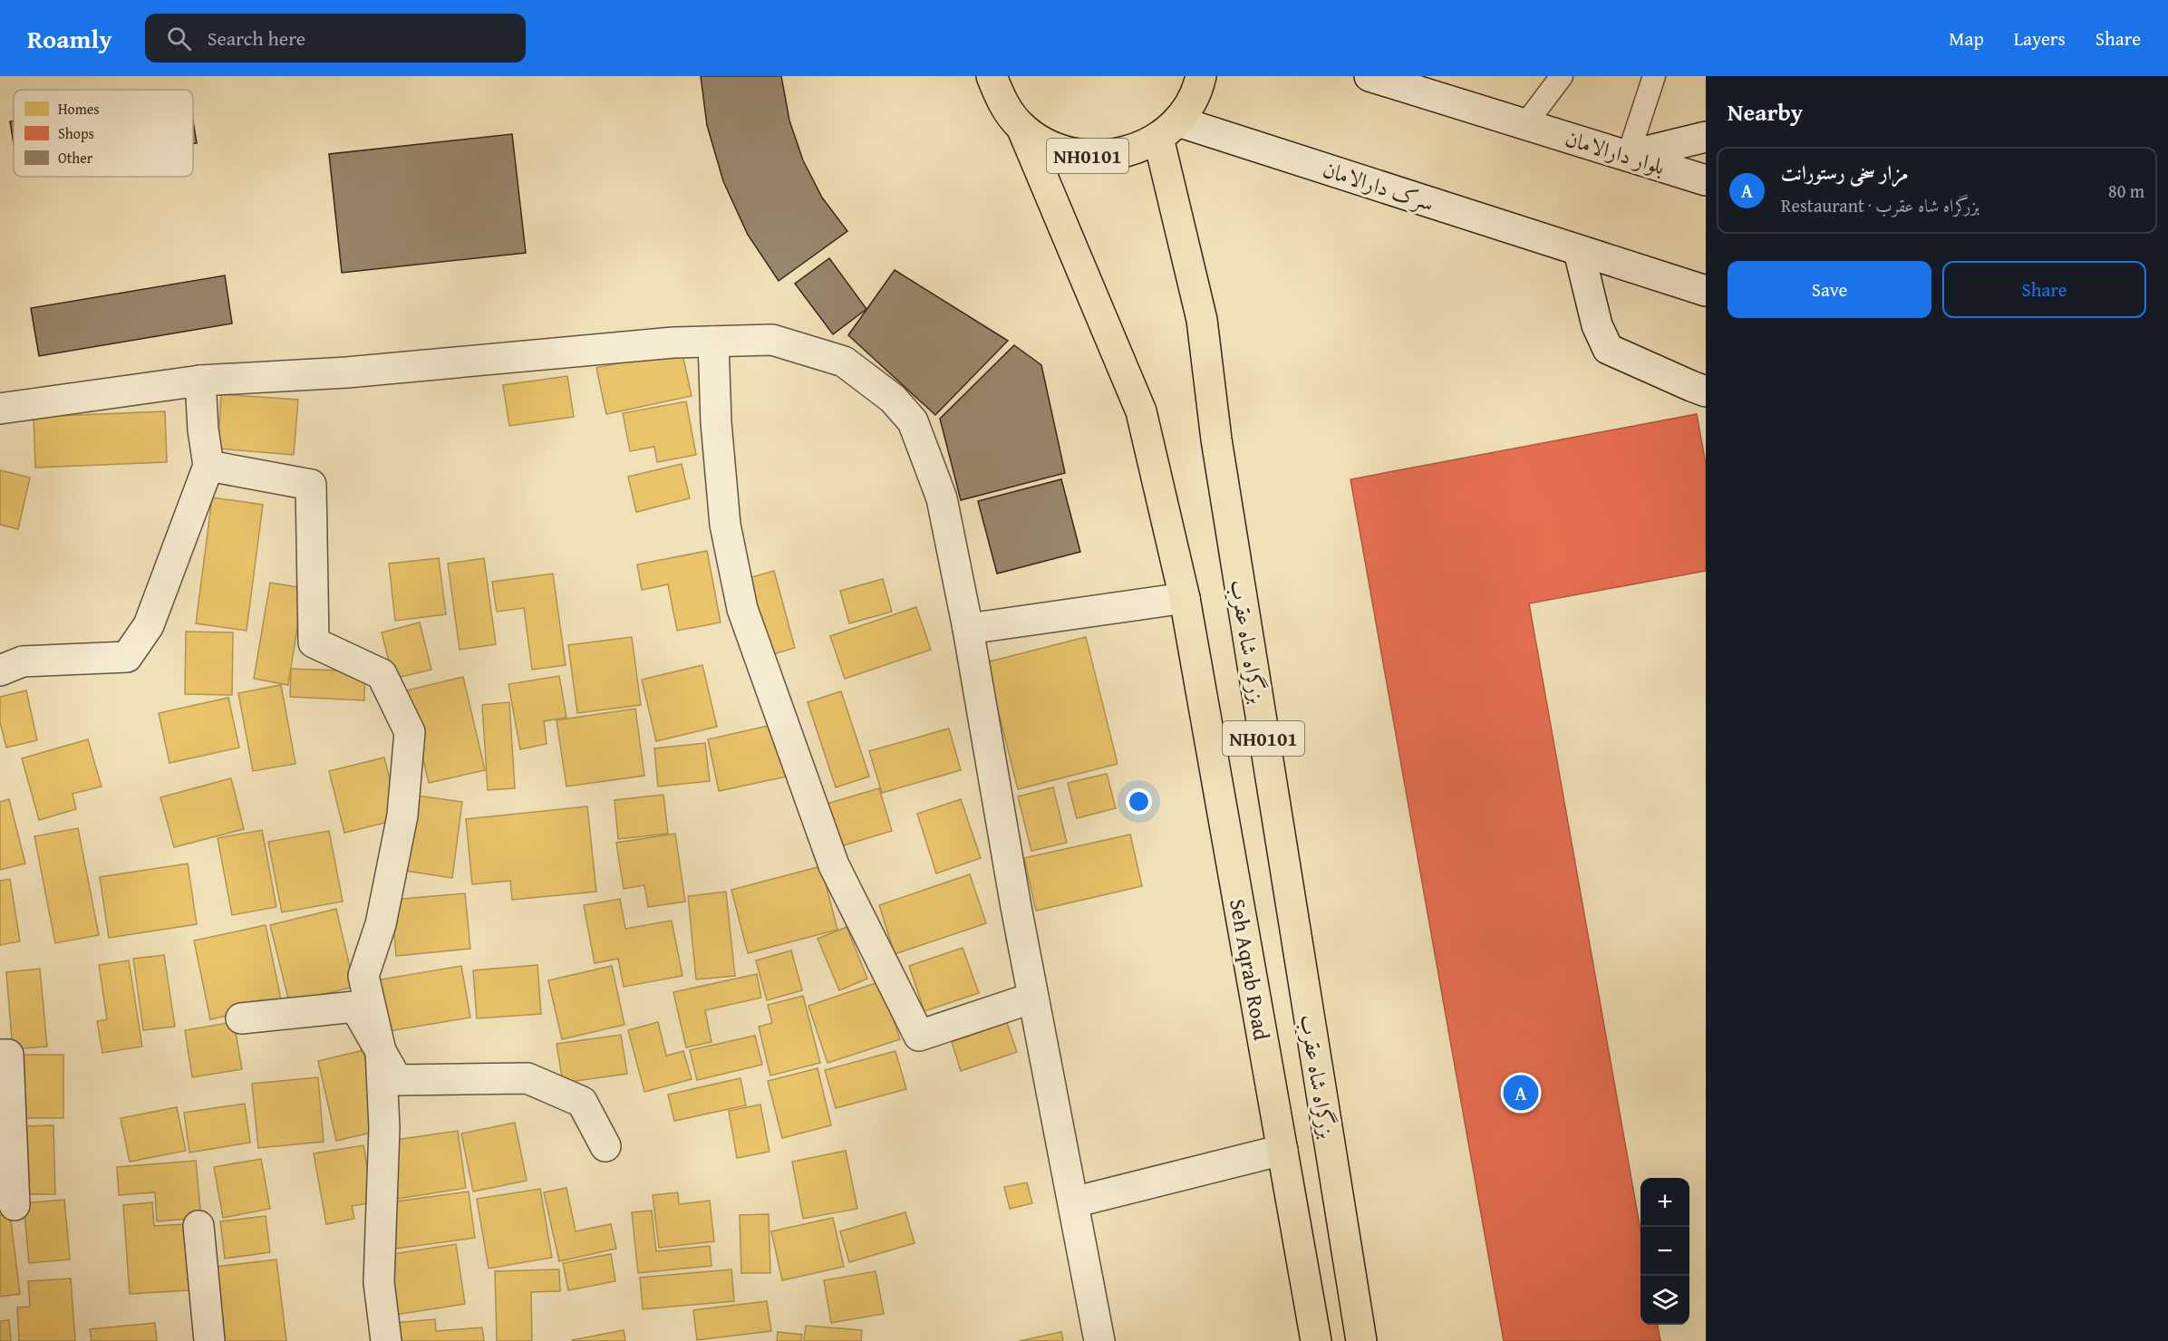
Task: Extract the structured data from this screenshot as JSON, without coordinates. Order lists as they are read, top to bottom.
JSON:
{
  "streets": {
    "highway": ["NH0101", "بزرگراه شاه عقرب", "Seh Aqrab Road"],
    "street": ["بلوار دارالامان", "سرک دارالامان"]
  },
  "crossings": [
    ["NH0101", "سرک دارالامان"],
    ["NH0101", "بزرگراه شاه عقرب"],
    ["NH0101", "Seh Aqrab Road"],
    ["سرک دارالامان", "بزرگراه شاه عقرب"]
  ],
  "legend": ["Homes", "Shops", "Other"],
  "page": {
    "header": "Roamly",
    "search": "Search here",
    "nav": ["Map", "Layers", "Share"],
    "heading": "Nearby",
    "list": [
      {
        "mark": "A",
        "name": "مزار سخی رستورانت",
        "note": "Restaurant · بزرگراه شاه عقرب",
        "value": "80 m"
      }
    ],
    "buttons": ["Save", "Share"],
    "pins": "A",
    "map_buttons": ["+", "−"]
  }
}
